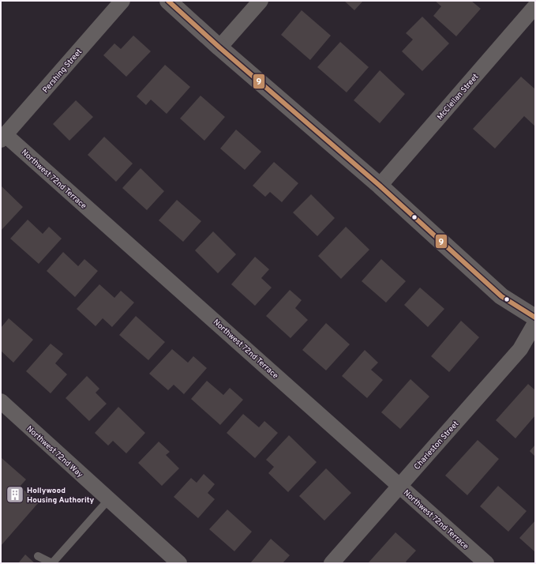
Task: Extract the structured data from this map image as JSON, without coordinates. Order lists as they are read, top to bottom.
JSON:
{
  "streets": {
    "street": [
      "Pershing Street",
      "McClellan Street",
      "Northwest 72nd Terrace",
      "Charleston Street",
      "Northwest 72nd Way"
    ]
  },
  "crossings": [
    ["Pershing Street", "Northwest 72nd Terrace"],
    ["Northwest 72nd Terrace", "Charleston Street"]
  ],
  "places": {
    "building": ["Hollywood Housing Authority"]
  },
  "lines": ["transit line 9"]
}
